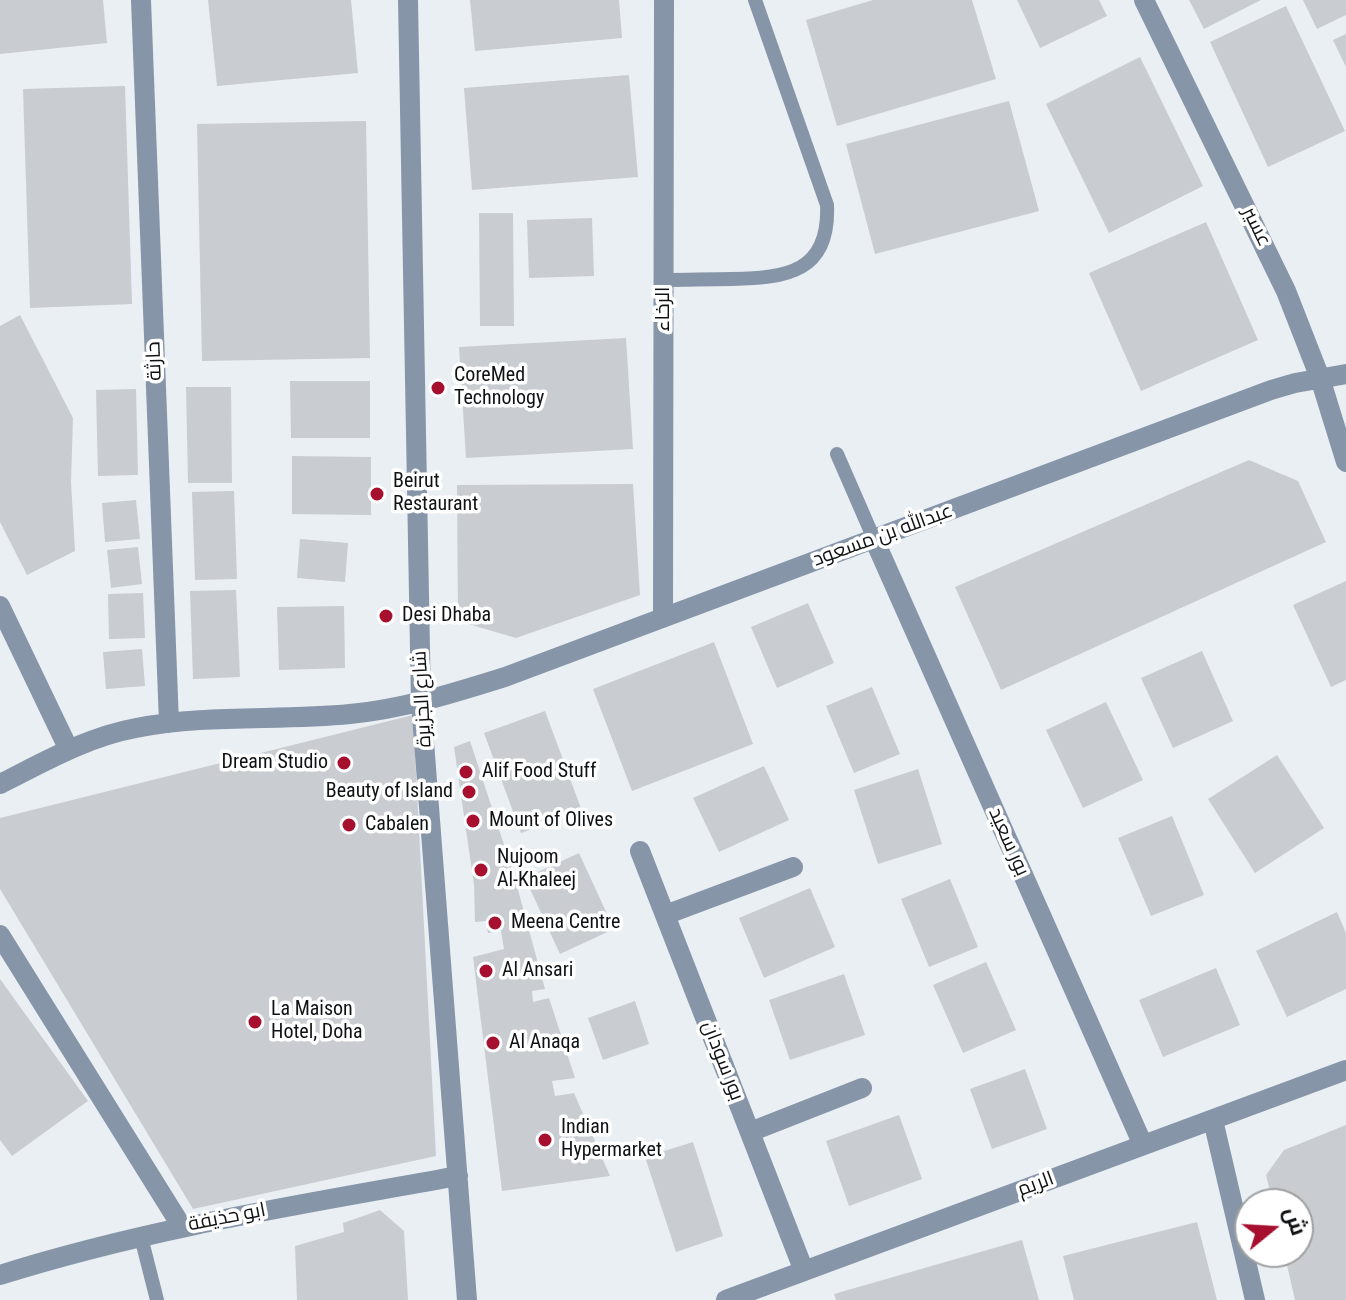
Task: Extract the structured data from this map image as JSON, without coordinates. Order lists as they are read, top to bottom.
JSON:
{
  "streets": {
    "street": [
      "عسير",
      "الرخاء",
      "حارثة",
      "عبدالله بن مسعود",
      "شارع الجزيرة",
      "بور سعيد",
      "بور سودان",
      "الريم",
      "ابو حذيفة"
    ]
  },
  "crossings": [
    ["عسير", "عبدالله بن مسعود"],
    ["الرخاء", "عبدالله بن مسعود"],
    ["حارثة", "عبدالله بن مسعود"],
    ["عبدالله بن مسعود", "شارع الجزيرة"],
    ["عبدالله بن مسعود", "بور سعيد"],
    ["شارع الجزيرة", "ابو حذيفة"],
    ["بور سعيد", "الريم"],
    ["بور سودان", "الريم"]
  ],
  "places": [
    "CoreMed Technology",
    "Beirut Restaurant",
    "Desi Dhaba",
    "Dream Studio",
    "Alif Food Stuff",
    "Beauty of Island",
    "Mount of Olives",
    "Cabalen",
    "Nujoom Al-Khaleej",
    "Meena Centre",
    "Al Ansari",
    "La Maison Hotel, Doha",
    "Al Anaqa",
    "Indian Hypermarket"
  ],
  "north": "right"
}
